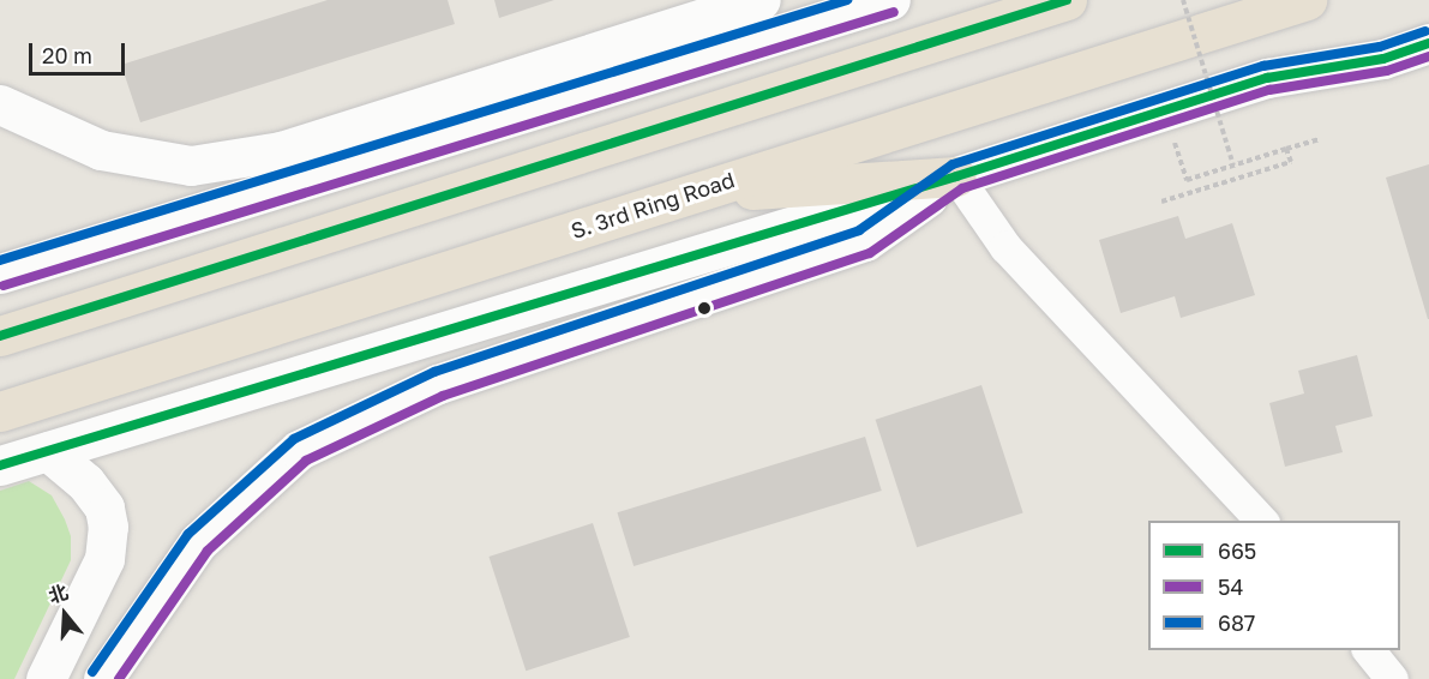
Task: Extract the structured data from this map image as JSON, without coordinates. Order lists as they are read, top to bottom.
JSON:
{
  "streets": {
    "highway": ["S. 3rd Ring Road"]
  },
  "lines": ["transit line 665", "transit line 687", "transit line 54"],
  "legend": ["665", "54", "687"],
  "scale_bar": "20 m",
  "north": "top"
}
